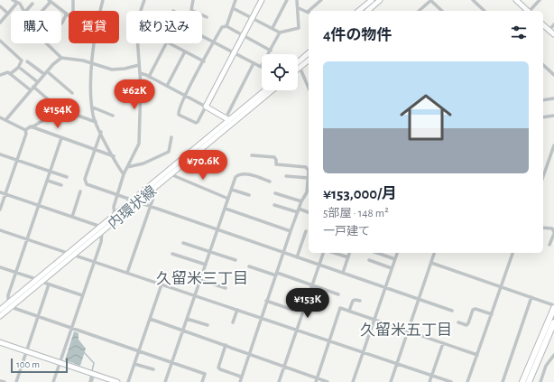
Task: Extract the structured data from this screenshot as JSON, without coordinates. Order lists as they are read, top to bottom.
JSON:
{
  "streets": {
    "street": ["内環状線"]
  },
  "districts": ["久留米三丁目", "久留米五丁目"],
  "scale_bar": "100 m",
  "page": {
    "chip": ["購入", "賃貸", "絞り込み"],
    "heading": "4件の物件",
    "list": [
      {
        "name": "¥153,000/月",
        "note": "5部屋 · 148 m² · 一戸建て"
      }
    ],
    "price": [
      "¥62K",
      "¥154K",
      "¥70.6K",
      "¥153K"
    ],
    "scale": "100 m"
  }
}
